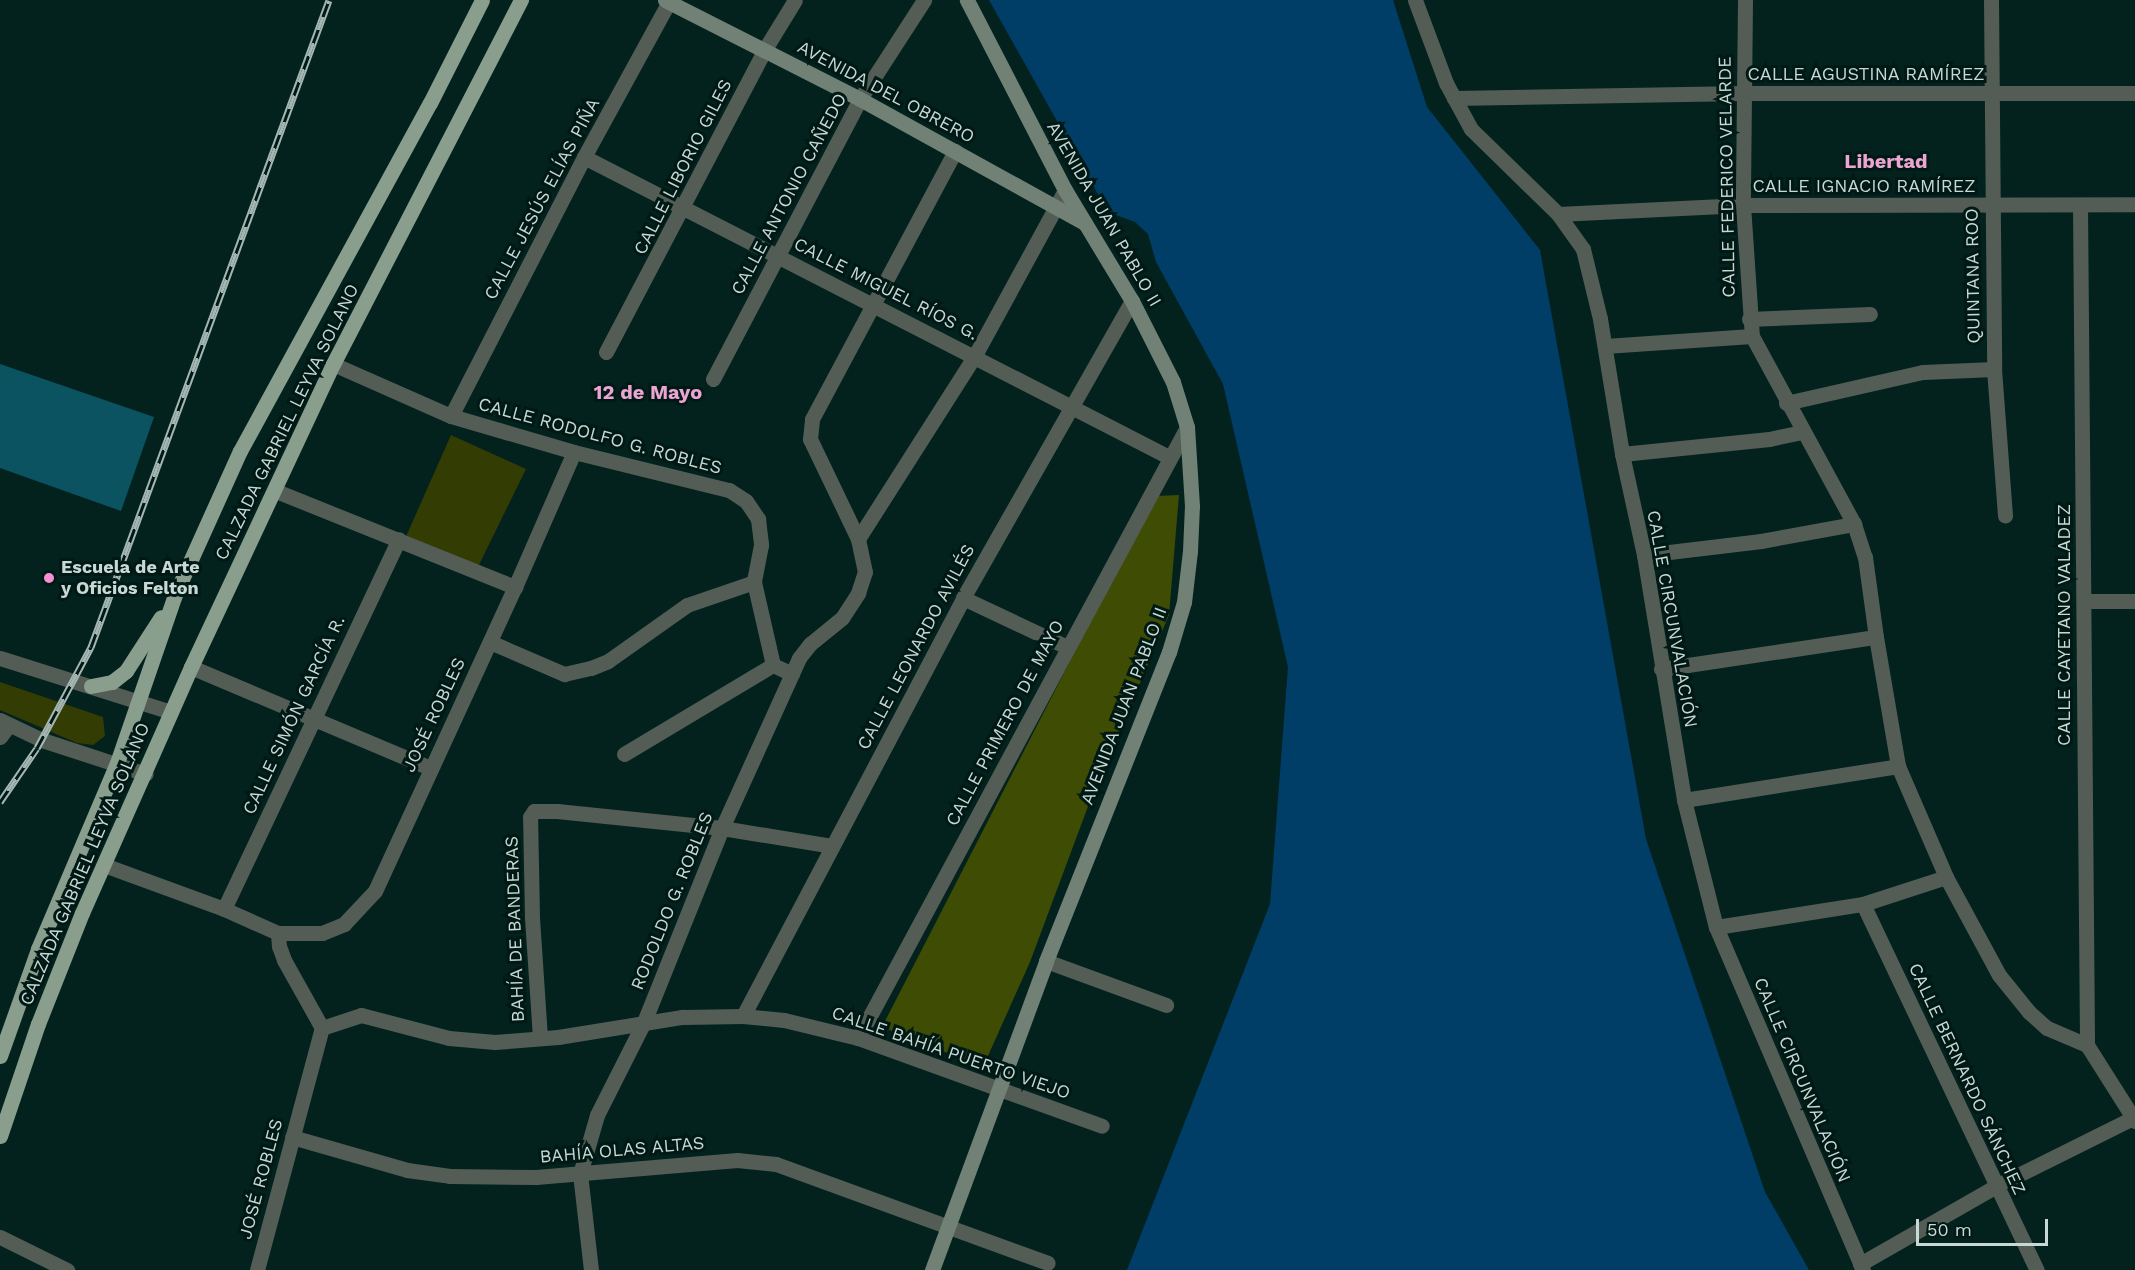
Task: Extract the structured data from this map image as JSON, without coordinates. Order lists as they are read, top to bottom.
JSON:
{
  "streets": {
    "main road": ["AVENIDA DEL OBRERO", "AVENIDA JUAN PABLO II", "CALZADA GABRIEL LEYVA SOLANO"],
    "street": [
      "CALLE AGUSTINA RAMÍREZ",
      "CALLE LIBORIO GILES",
      "CALLE FEDERICO VELARDE",
      "CALLE IGNACIO RAMÍREZ",
      "CALLE ANTONIO CAÑEDO",
      "CALLE JESÚS ELÍAS PIÑA",
      "QUINTANA ROO",
      "CALLE MIGUEL RÍOS G.",
      "CALLE RODOLFO G. ROBLES",
      "CALLE CIRCUNVALACIÓN",
      "CALLE CAYETANO VALADEZ",
      "CALLE LEONARDO AVILÉS",
      "CALLE SIMÓN GARCÍA R.",
      "JOSÉ ROBLES",
      "CALLE PRIMERO DE MAYO",
      "RODOLDO G. ROBLES",
      "BAHÍA DE BANDERAS",
      "CALLE BAHÍA PUERTO VIEJO",
      "CALLE BERNARDO SÁNCHEZ",
      "BAHÍA OLAS ALTAS"
    ]
  },
  "crossings": [
    ["CALLE AGUSTINA RAMÍREZ", "CALLE FEDERICO VELARDE"],
    ["CALLE AGUSTINA RAMÍREZ", "QUINTANA ROO"],
    ["CALLE AGUSTINA RAMÍREZ", "CALLE CIRCUNVALACIÓN"],
    ["AVENIDA DEL OBRERO", "CALLE LIBORIO GILES"],
    ["AVENIDA DEL OBRERO", "CALLE ANTONIO CAÑEDO"],
    ["AVENIDA DEL OBRERO", "CALLE JESÚS ELÍAS PIÑA"],
    ["AVENIDA DEL OBRERO", "AVENIDA JUAN PABLO II"],
    ["CALLE LIBORIO GILES", "CALLE MIGUEL RÍOS G."],
    ["CALLE FEDERICO VELARDE", "CALLE IGNACIO RAMÍREZ"],
    ["CALLE FEDERICO VELARDE", "CALLE CAYETANO VALADEZ"],
    ["CALLE IGNACIO RAMÍREZ", "QUINTANA ROO"],
    ["CALLE IGNACIO RAMÍREZ", "CALLE CIRCUNVALACIÓN"],
    ["CALLE IGNACIO RAMÍREZ", "CALLE CAYETANO VALADEZ"],
    ["CALLE ANTONIO CAÑEDO", "CALLE MIGUEL RÍOS G."],
    ["CALLE JESÚS ELÍAS PIÑA", "CALLE MIGUEL RÍOS G."],
    ["CALLE JESÚS ELÍAS PIÑA", "CALLE RODOLFO G. ROBLES"],
    ["AVENIDA JUAN PABLO II", "CALLE LEONARDO AVILÉS"],
    ["AVENIDA JUAN PABLO II", "CALLE PRIMERO DE MAYO"],
    ["AVENIDA JUAN PABLO II", "CALLE BAHÍA PUERTO VIEJO"],
    ["AVENIDA JUAN PABLO II", "BAHÍA OLAS ALTAS"],
    ["CALLE MIGUEL RÍOS G.", "CALLE LEONARDO AVILÉS"],
    ["CALLE MIGUEL RÍOS G.", "CALLE PRIMERO DE MAYO"],
    ["CALZADA GABRIEL LEYVA SOLANO", "CALLE RODOLFO G. ROBLES"],
    ["CALLE RODOLFO G. ROBLES", "JOSÉ ROBLES"],
    ["CALLE LEONARDO AVILÉS", "CALLE BAHÍA PUERTO VIEJO"],
    ["JOSÉ ROBLES", "CALLE BAHÍA PUERTO VIEJO"],
    ["JOSÉ ROBLES", "BAHÍA OLAS ALTAS"],
    ["CALLE PRIMERO DE MAYO", "CALLE BAHÍA PUERTO VIEJO"],
    ["RODOLDO G. ROBLES", "BAHÍA DE BANDERAS"],
    ["RODOLDO G. ROBLES", "CALLE BAHÍA PUERTO VIEJO"],
    ["RODOLDO G. ROBLES", "BAHÍA OLAS ALTAS"],
    ["BAHÍA DE BANDERAS", "CALLE BAHÍA PUERTO VIEJO"]
  ],
  "districts": ["Libertad", "12 de Mayo"],
  "places": ["Escuela de Arte y Oficios Felton"],
  "scale_bar": "50 m"
}
